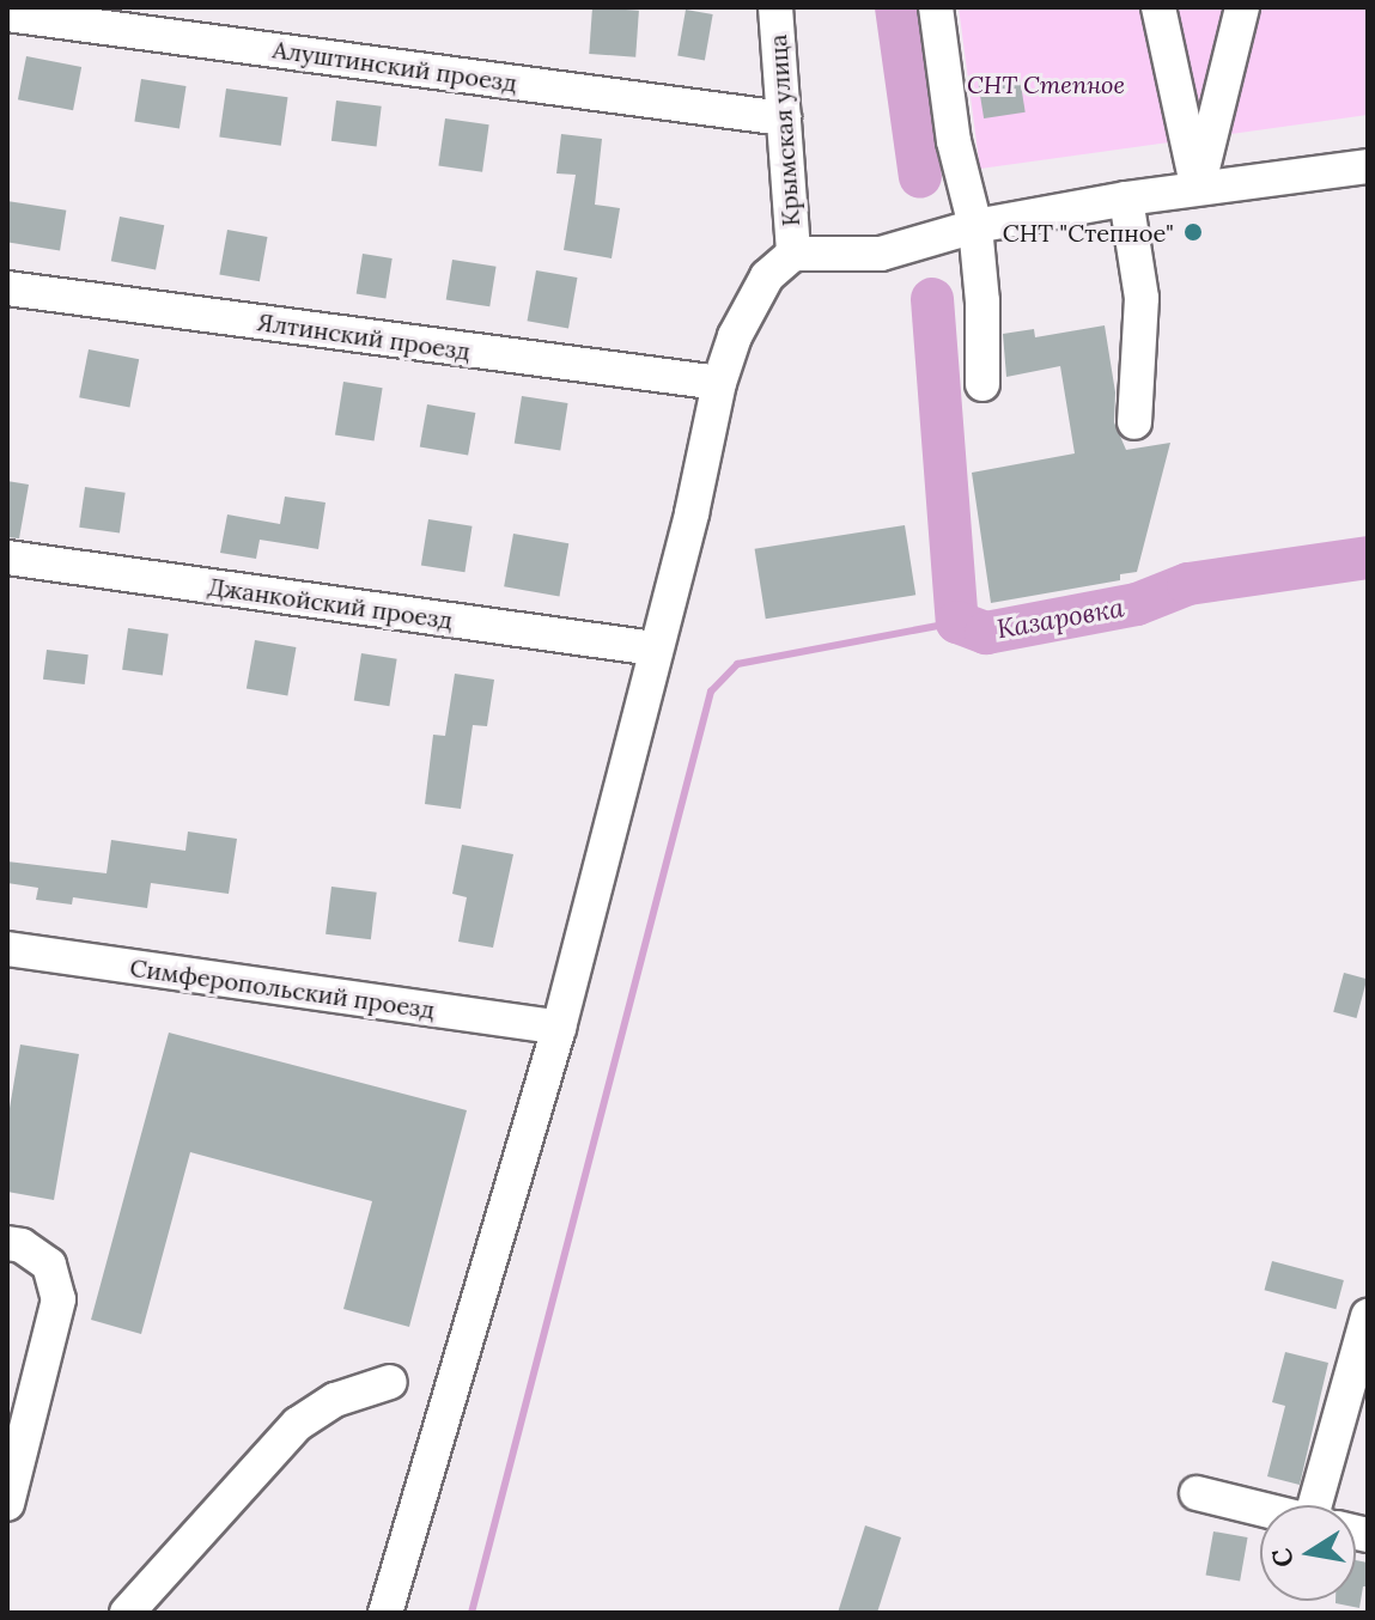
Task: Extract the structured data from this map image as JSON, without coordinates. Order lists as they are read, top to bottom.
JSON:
{
  "streets": {
    "street": [
      "Алуштинский проезд",
      "Крымская улица",
      "Ялтинский проезд",
      "Джанкойский проезд",
      "Симферопольский проезд"
    ]
  },
  "crossings": [
    ["Алуштинский проезд", "Крымская улица"]
  ],
  "water": ["Казаровка"],
  "parks": ["СНТ Степное"],
  "places": ["СНТ \"Степное\""],
  "north": "left"
}
